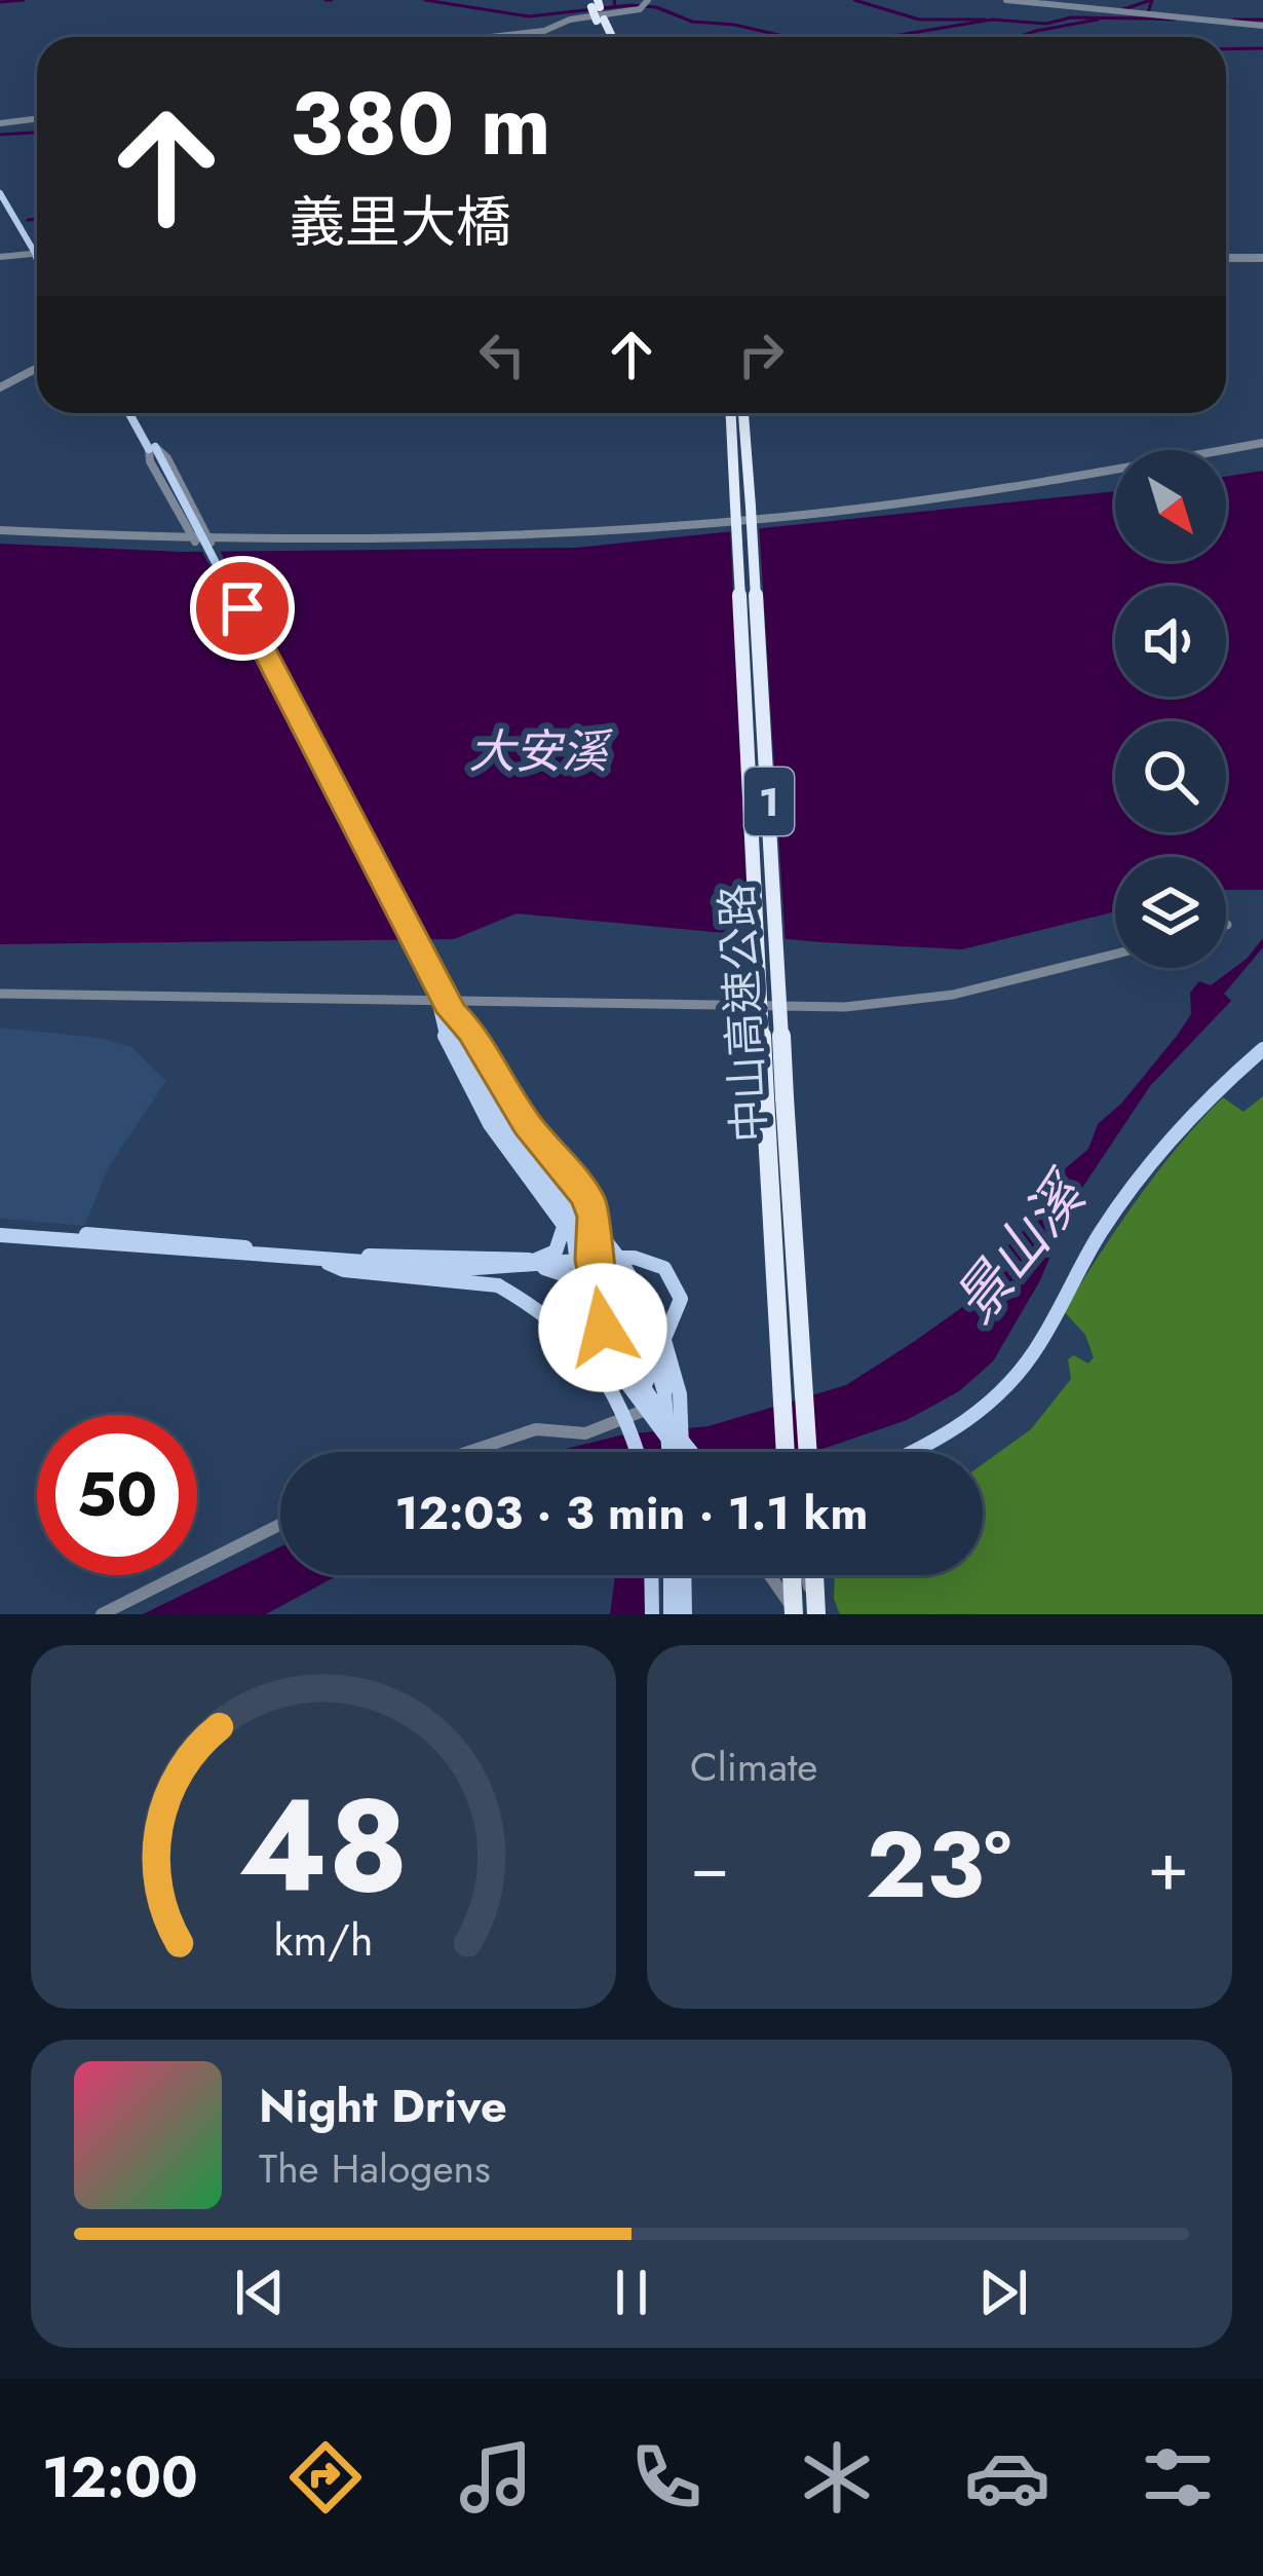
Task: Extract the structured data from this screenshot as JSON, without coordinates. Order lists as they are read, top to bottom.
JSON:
{
  "streets": {
    "highway": ["1", "中山高速公路"]
  },
  "water": ["大安溪", "景山溪"],
  "north": "bottom right",
  "page": {
    "turn": ["380 m", "義里大橋"],
    "limit": "50",
    "trip": "12:03 · 3 min · 1.1 km",
    "tile": "Climate",
    "heat": ["−", "23°", "+"],
    "song": ["Night Drive", "The Halogens"],
    "tabs": "12:00",
    "gauge": ["48", "km/h"]
  }
}
